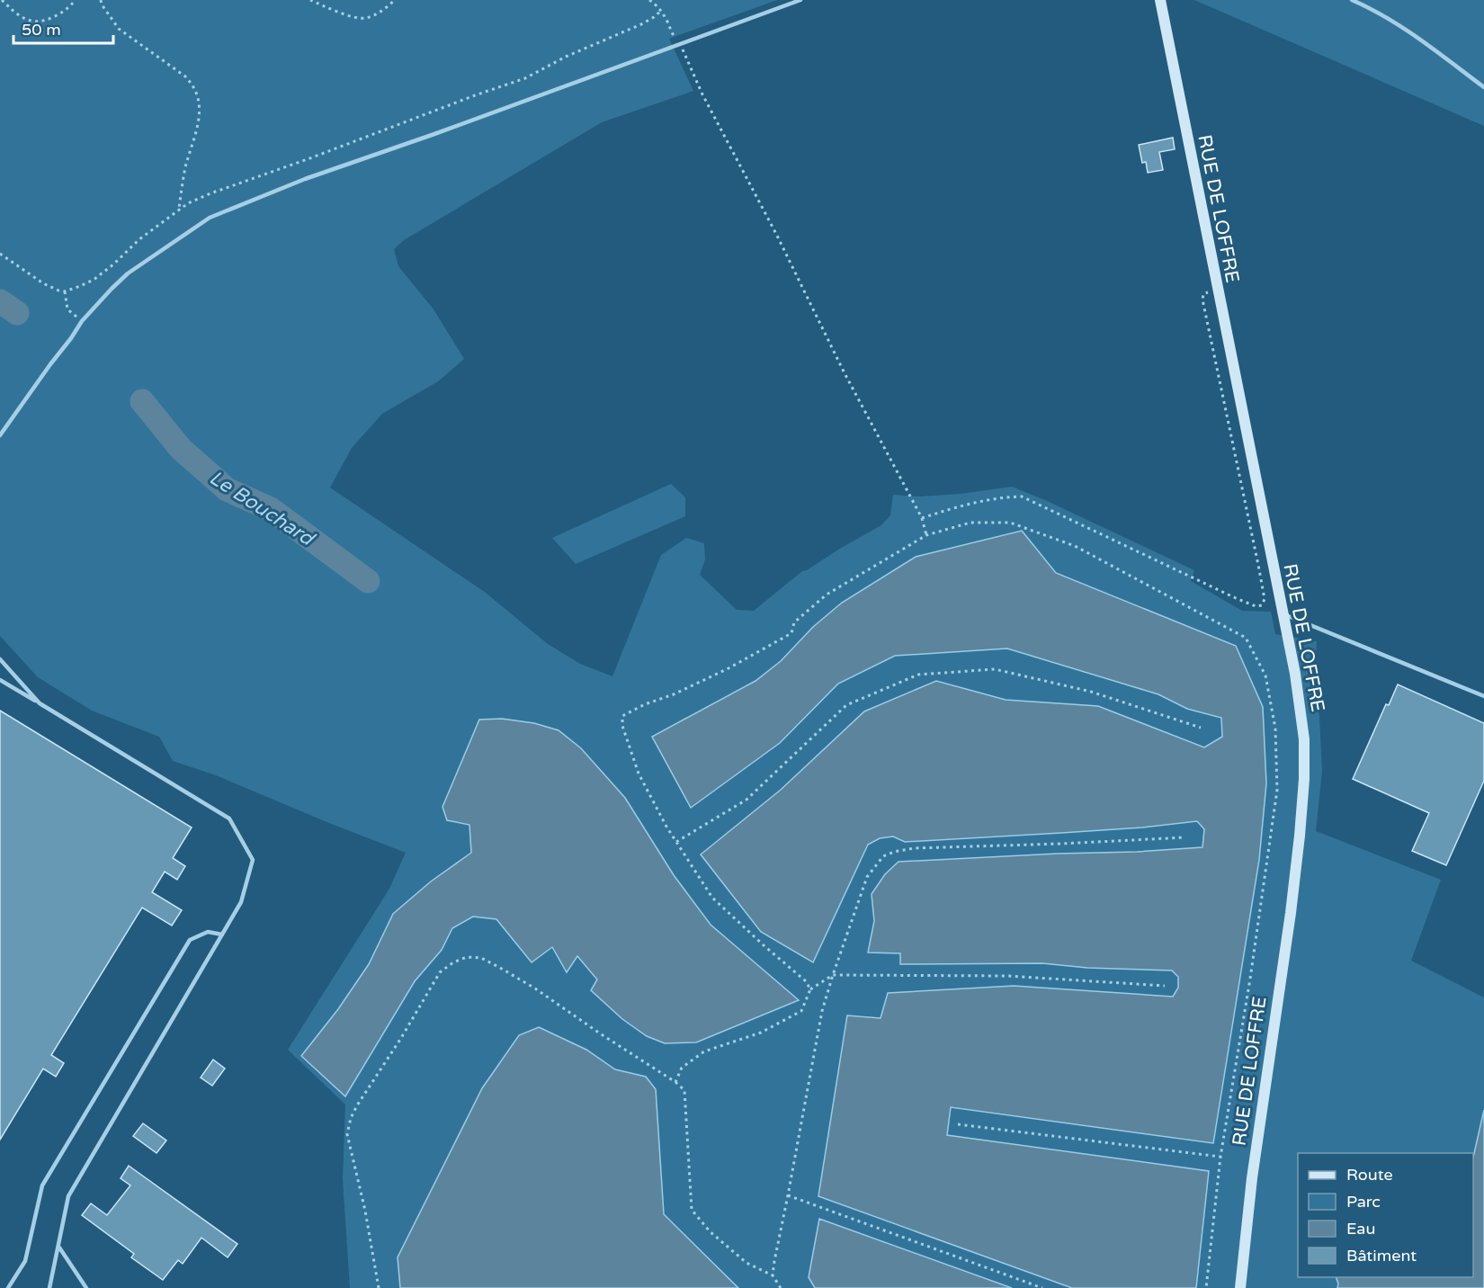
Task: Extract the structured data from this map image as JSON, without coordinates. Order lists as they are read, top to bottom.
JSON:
{
  "streets": {
    "main road": ["RUE DE LOFFRE"]
  },
  "water": ["Le Bouchard"],
  "legend": [
    "Route",
    "Parc",
    "Eau",
    "Bâtiment"
  ],
  "scale_bar": "50 m"
}
